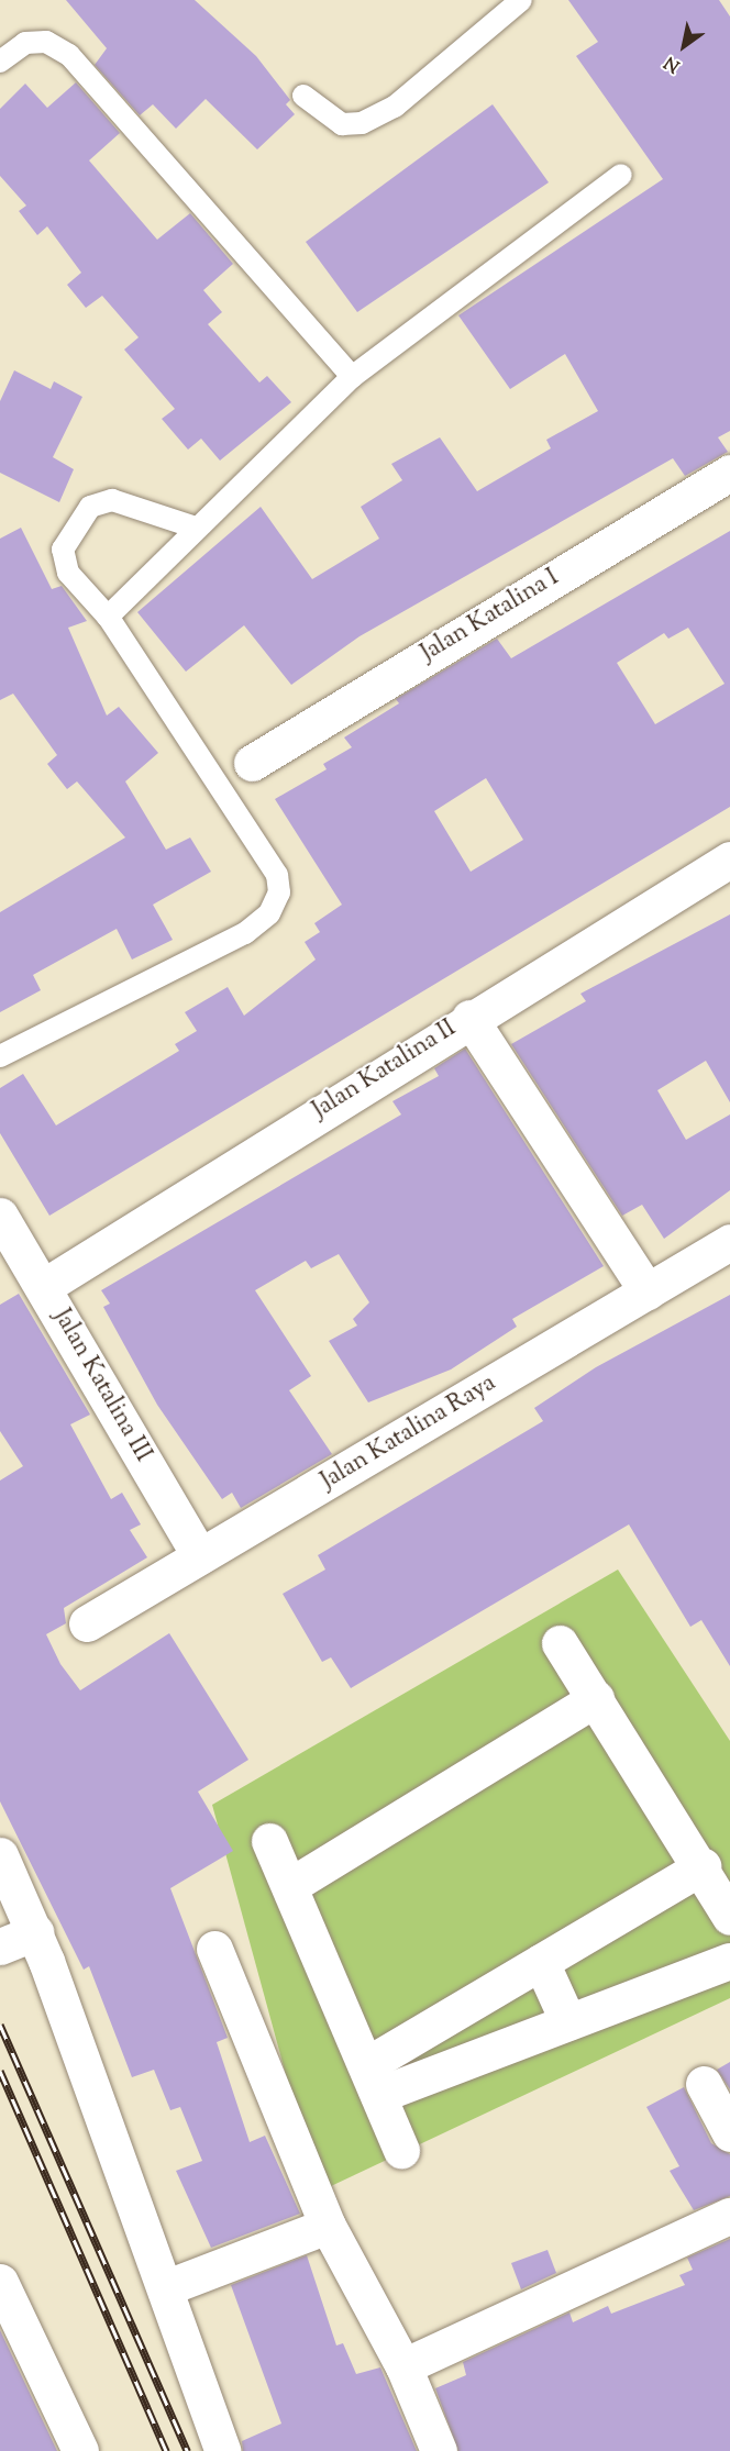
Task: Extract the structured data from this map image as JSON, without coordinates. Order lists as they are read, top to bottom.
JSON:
{
  "streets": {
    "street": [
      "Jalan Katalina I",
      "Jalan Katalina II",
      "Jalan Katalina III",
      "Jalan Katalina Raya"
    ]
  },
  "crossings": [
    ["Jalan Katalina II", "Jalan Katalina III"],
    ["Jalan Katalina III", "Jalan Katalina Raya"]
  ],
  "north": "bottom left"
}
